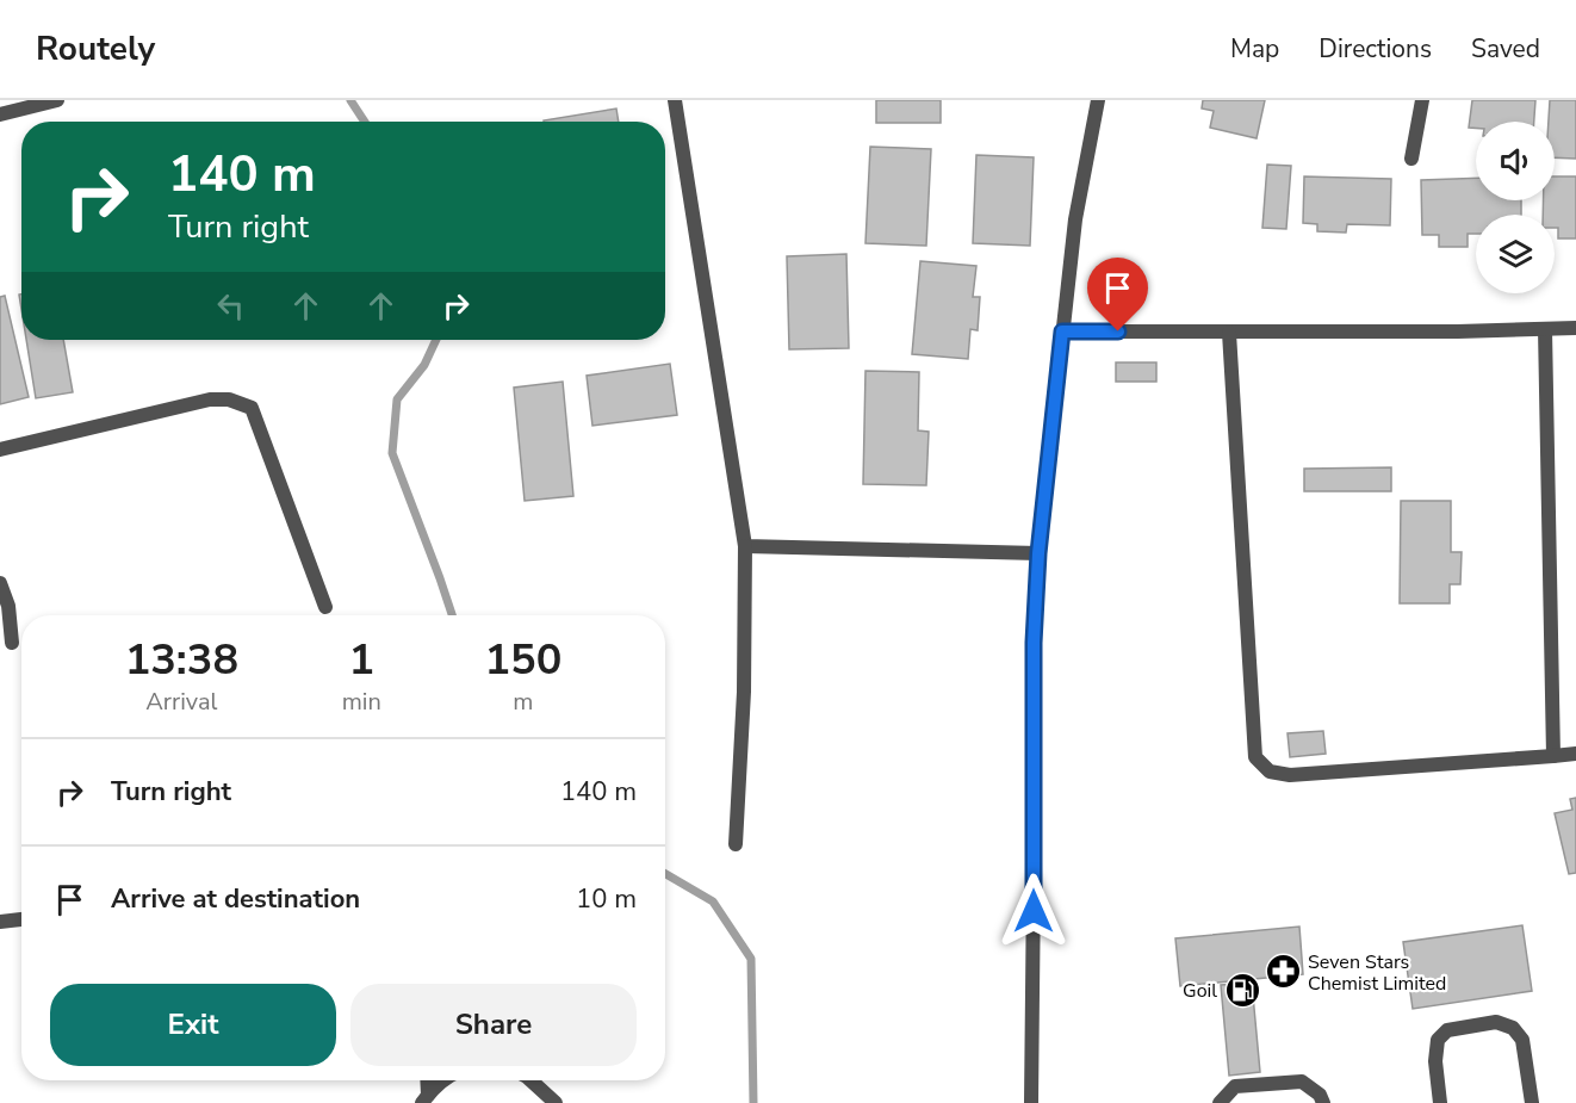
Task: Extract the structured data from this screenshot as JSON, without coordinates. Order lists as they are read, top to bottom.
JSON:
{
  "places": {
    "pharmacy": ["Seven Stars Chemist Limited"],
    "fuel station": ["Goil"]
  },
  "page": {
    "header": "Routely",
    "nav": ["Map", "Directions", "Saved"],
    "turn": ["140 m", "Turn right"],
    "eta": [
      "13:38",
      "Arrival",
      "1",
      "min",
      "150",
      "m"
    ],
    "list": [
      {
        "name": "Turn right",
        "value": "140 m"
      },
      {
        "name": "Arrive at destination",
        "value": "10 m"
      }
    ],
    "buttons": ["Exit", "Share"]
  }
}
